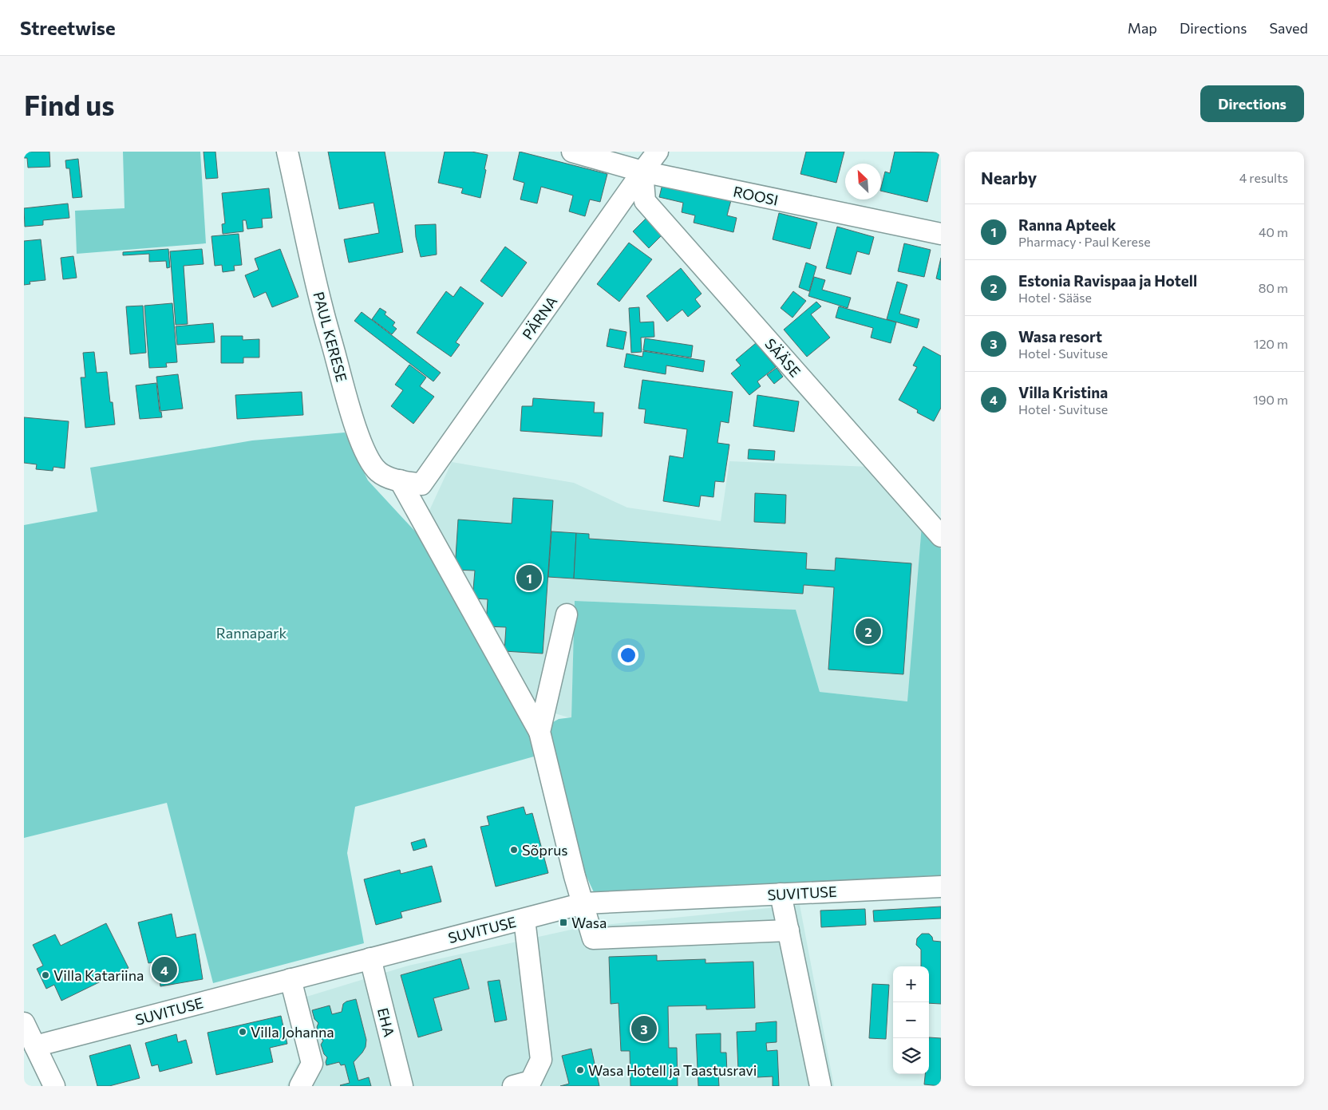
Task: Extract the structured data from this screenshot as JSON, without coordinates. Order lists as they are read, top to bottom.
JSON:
{
  "streets": {
    "street": [
      "ROOSI",
      "PÄRNA",
      "PAUL KERESE",
      "SÄÄSE",
      "SUVITUSE",
      "EHA"
    ]
  },
  "crossings": [
    ["ROOSI", "PÄRNA"],
    ["ROOSI", "SÄÄSE"],
    ["PÄRNA", "PAUL KERESE"],
    ["PÄRNA", "SÄÄSE"],
    ["SUVITUSE", "EHA"]
  ],
  "parks": ["Rannapark"],
  "places": {
    "other": [
      "Sõprus",
      "Villa Katariina",
      "Villa Johanna",
      "Wasa Hotell ja Taastusravi"
    ],
    "transit": ["Wasa"]
  },
  "north": "top left",
  "page": {
    "header": "Streetwise",
    "nav": ["Map", "Directions", "Saved"],
    "buttons": "Directions",
    "title": "Find us",
    "heading": ["Nearby", "4 results"],
    "list": [
      {
        "mark": "1",
        "name": "Ranna Apteek",
        "note": "Pharmacy · Paul Kerese",
        "value": "40 m"
      },
      {
        "mark": "2",
        "name": "Estonia Ravispaa ja Hotell",
        "note": "Hotel · Sääse",
        "value": "80 m"
      },
      {
        "mark": "3",
        "name": "Wasa resort",
        "note": "Hotel · Suvituse",
        "value": "120 m"
      },
      {
        "mark": "4",
        "name": "Villa Kristina",
        "note": "Hotel · Suvituse",
        "value": "190 m"
      }
    ],
    "pins": [
      "1",
      "2",
      "4",
      "3"
    ],
    "map_buttons": ["+", "−"]
  }
}
